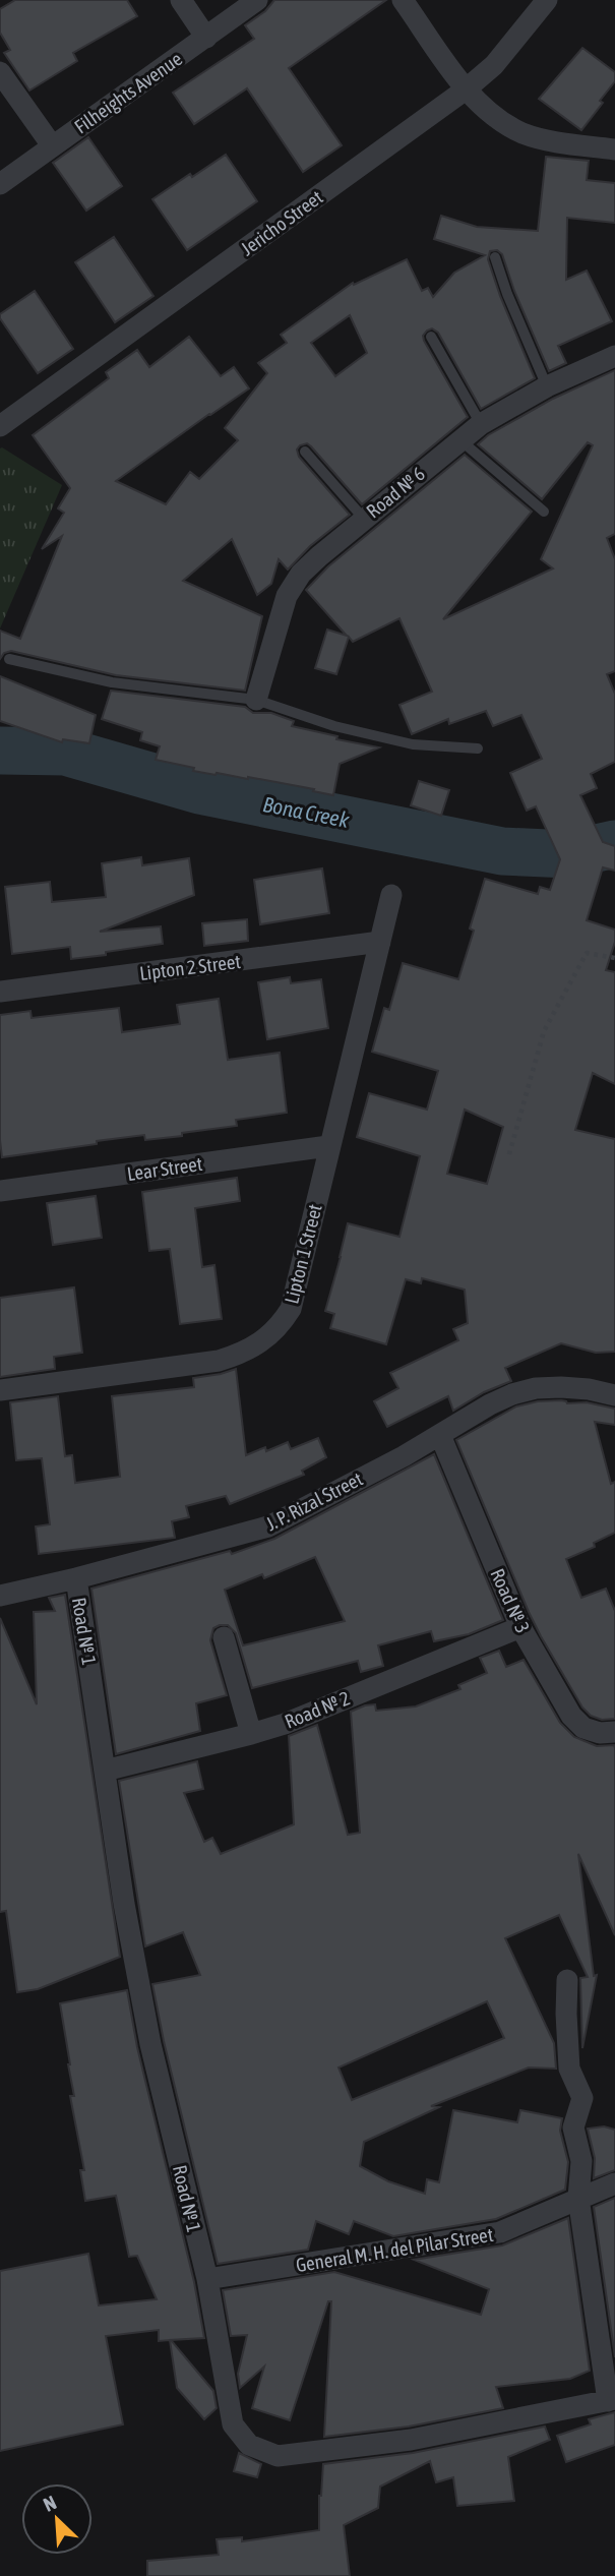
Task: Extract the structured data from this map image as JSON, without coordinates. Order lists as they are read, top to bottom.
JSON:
{
  "streets": {
    "street": [
      "Filheights Avenue",
      "Jericho Street",
      "Road № 6",
      "Lipton 2 Street",
      "Lear Street",
      "Lipton 1 Street",
      "J. P. Rizal Street",
      "Road № 3",
      "Road № 1",
      "Road № 2",
      "General M. H. del Pilar Street"
    ]
  },
  "crossings": [
    ["Lipton 2 Street", "Lipton 1 Street"],
    ["Lear Street", "Lipton 1 Street"],
    ["J. P. Rizal Street", "Road № 3"],
    ["J. P. Rizal Street", "Road № 1"],
    ["Road № 3", "Road № 2"],
    ["Road № 1", "Road № 2"],
    ["Road № 1", "General M. H. del Pilar Street"]
  ],
  "water": ["Bona Creek"],
  "north": "top left"
}
